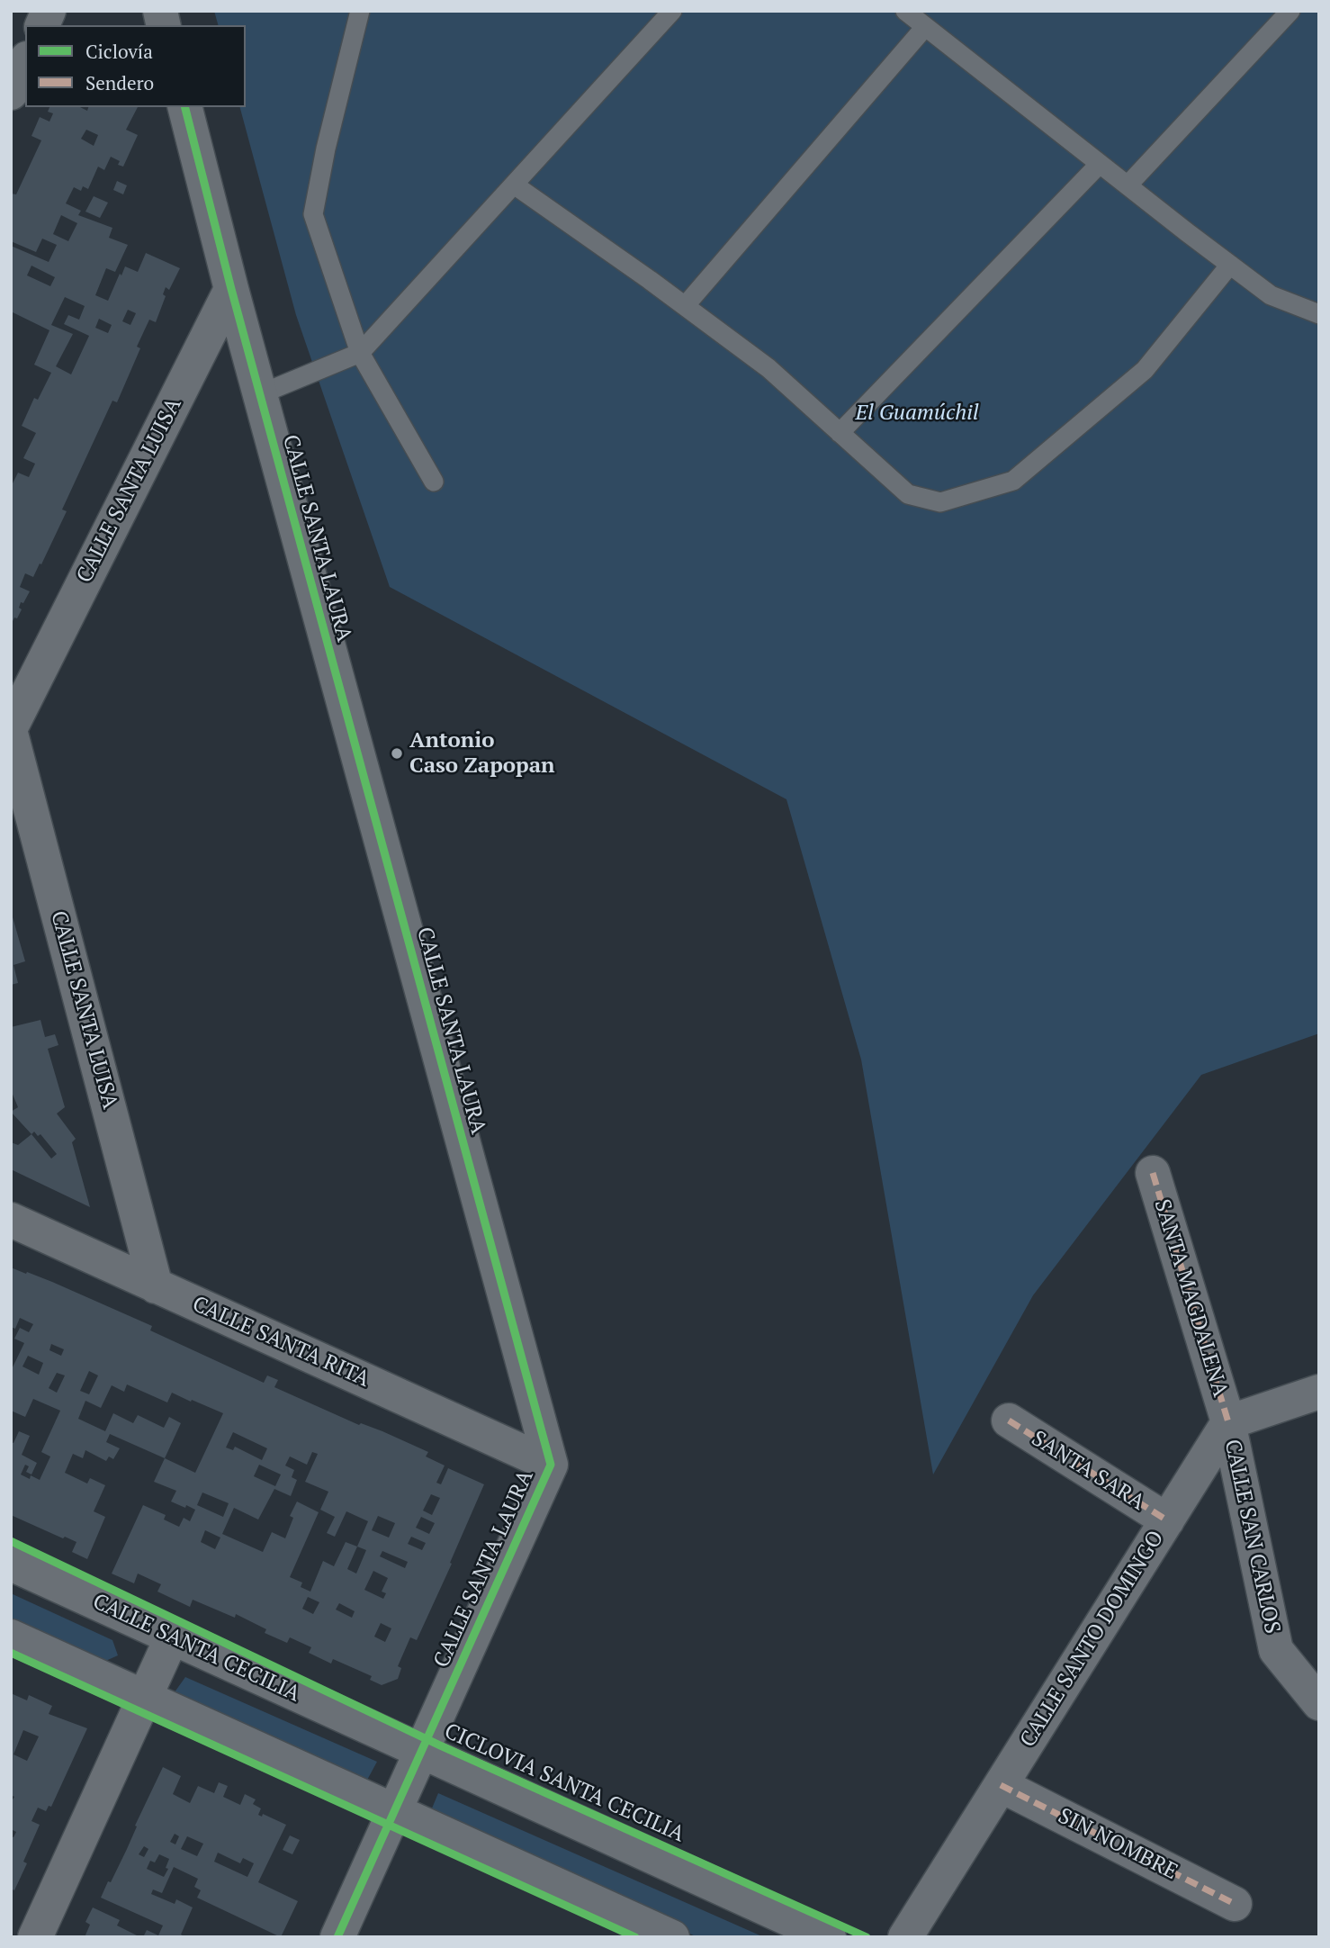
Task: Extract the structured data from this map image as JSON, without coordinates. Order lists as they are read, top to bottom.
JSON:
{
  "streets": {
    "street": [
      "CALLE SANTA LUISA",
      "CALLE SANTA LAURA",
      "SANTA MAGDALENA",
      "CALLE SANTA RITA",
      "SANTA SARA",
      "CALLE SAN CARLOS",
      "CALLE SANTO DOMINGO",
      "CALLE SANTA CECILIA",
      "SIN NOMBRE"
    ],
    "cycle path": ["CICLOVIA SANTA CECILIA"]
  },
  "crossings": [
    ["CALLE SANTA LUISA", "CALLE SANTA LAURA"],
    ["CALLE SANTA LUISA", "CALLE SANTA RITA"],
    ["CALLE SANTA LAURA", "CALLE SANTA RITA"],
    ["CALLE SANTA LAURA", "CALLE SANTA CECILIA"],
    ["SANTA MAGDALENA", "CALLE SAN CARLOS"],
    ["SANTA MAGDALENA", "CALLE SANTO DOMINGO"],
    ["SANTA SARA", "CALLE SANTO DOMINGO"],
    ["CALLE SAN CARLOS", "CALLE SANTO DOMINGO"],
    ["CALLE SANTO DOMINGO", "SIN NOMBRE"]
  ],
  "parks": ["El Guamúchil"],
  "places": ["Antonio Caso Zapopan"],
  "legend": ["Ciclovía", "Sendero"]
}
